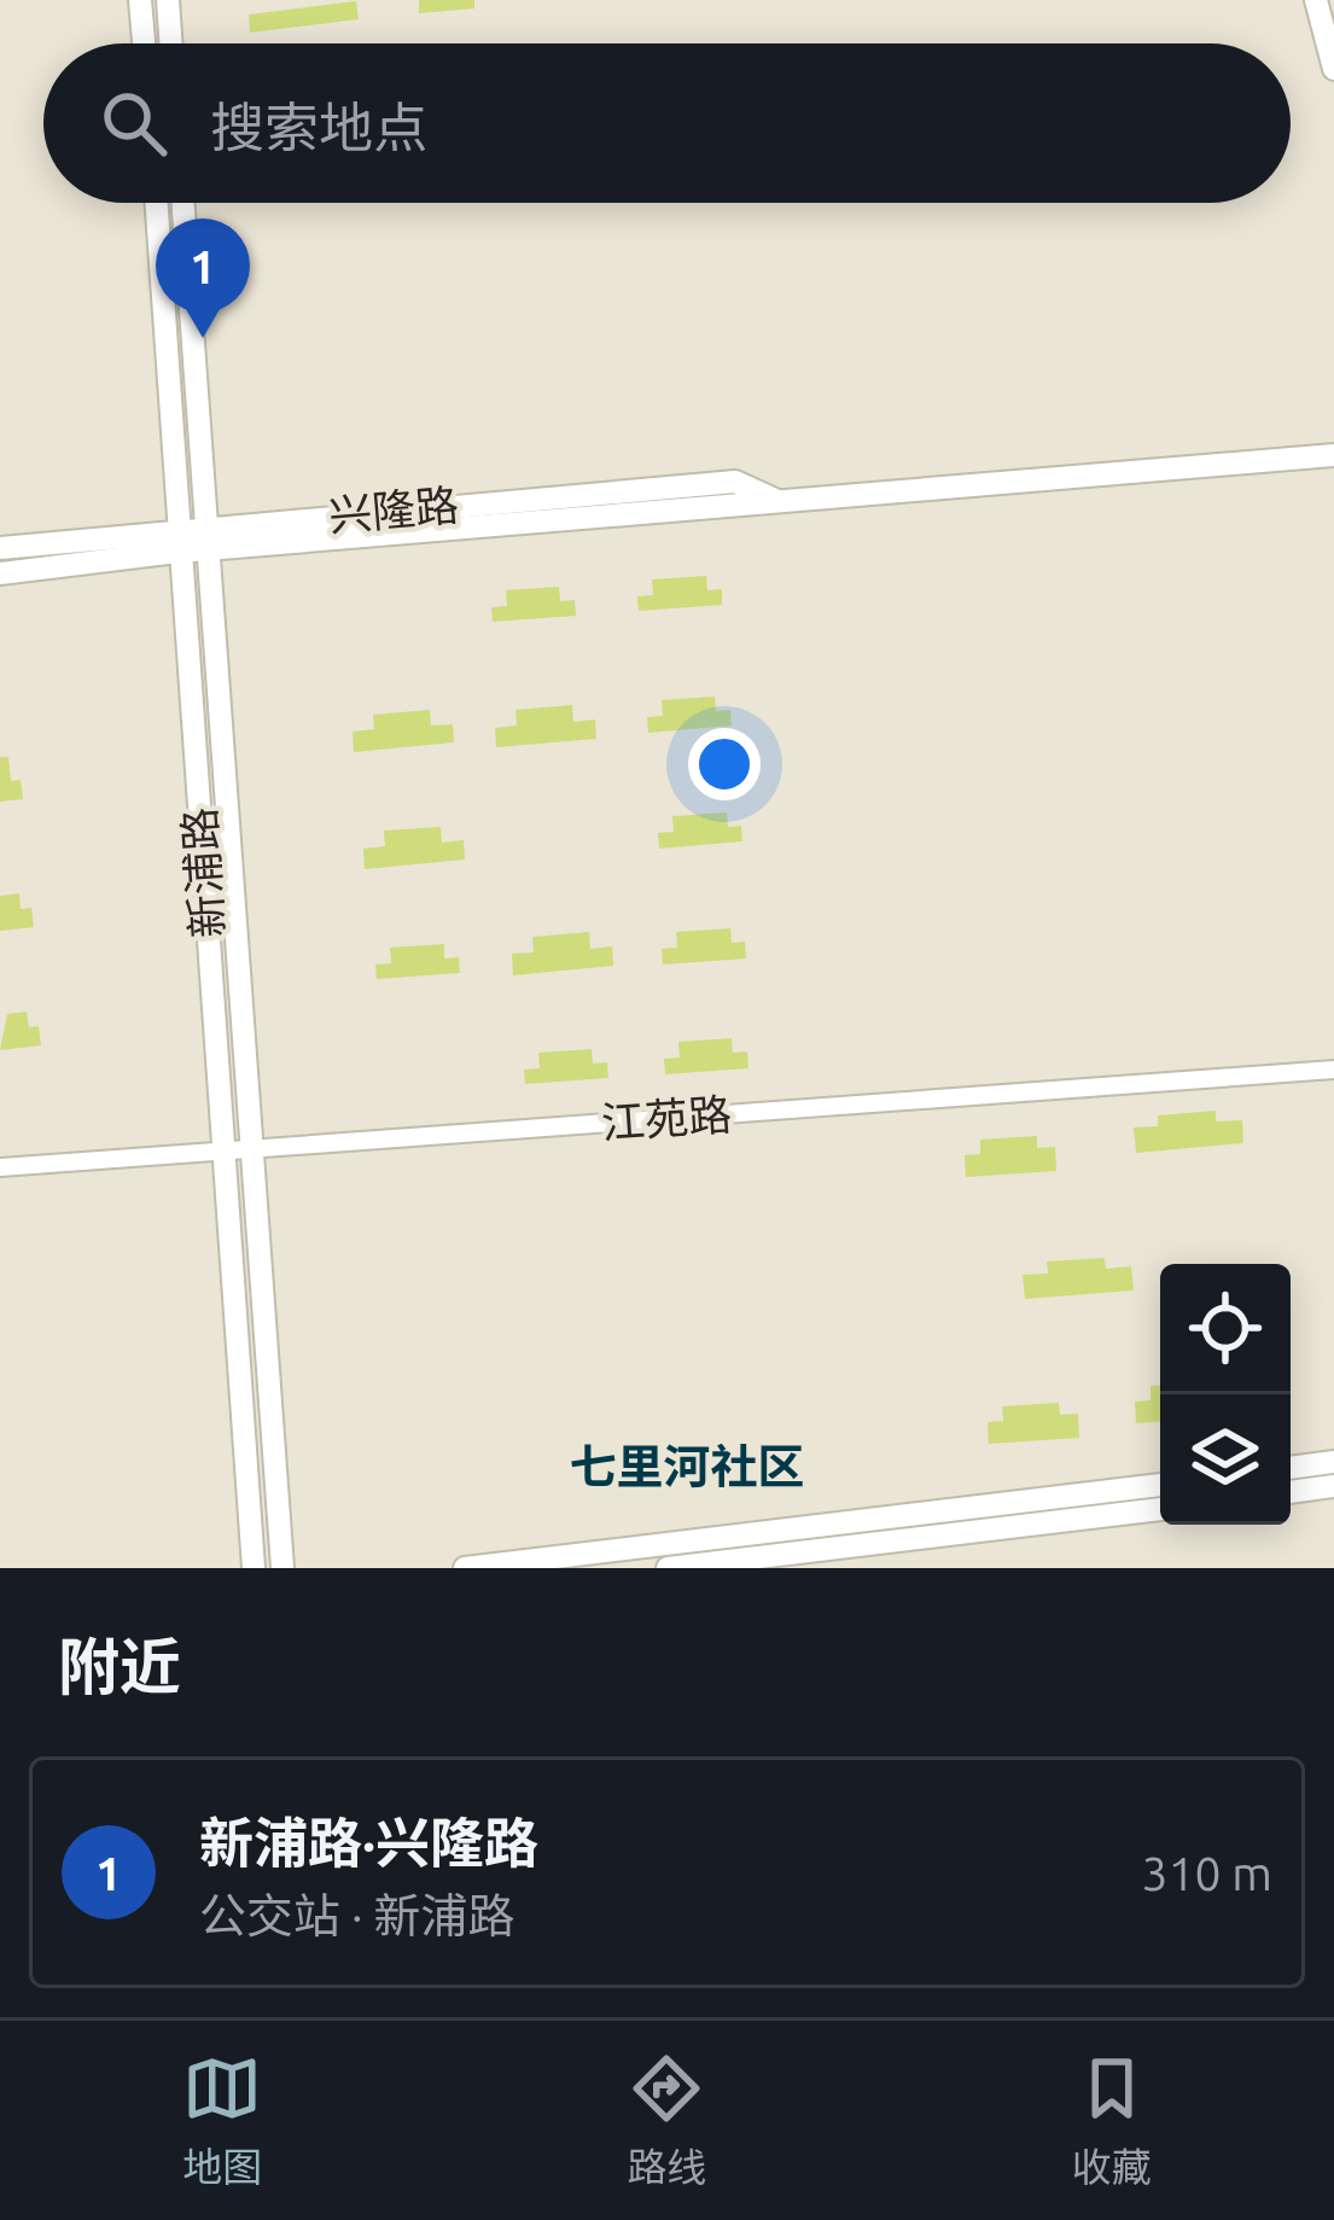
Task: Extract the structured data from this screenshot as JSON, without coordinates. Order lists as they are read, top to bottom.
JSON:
{
  "streets": {
    "main road": ["兴隆路", "新浦路"],
    "street": ["江苑路"]
  },
  "crossings": [
    ["兴隆路", "新浦路"],
    ["新浦路", "江苑路"]
  ],
  "districts": ["七里河社区"],
  "page": {
    "search": "搜索地点",
    "pins": "1",
    "heading": "附近",
    "list": [
      {
        "mark": "1",
        "name": "新浦路·兴隆路",
        "note": "公交站 · 新浦路",
        "value": "310 m"
      }
    ],
    "nav": ["地图", "路线", "收藏"]
  }
}
